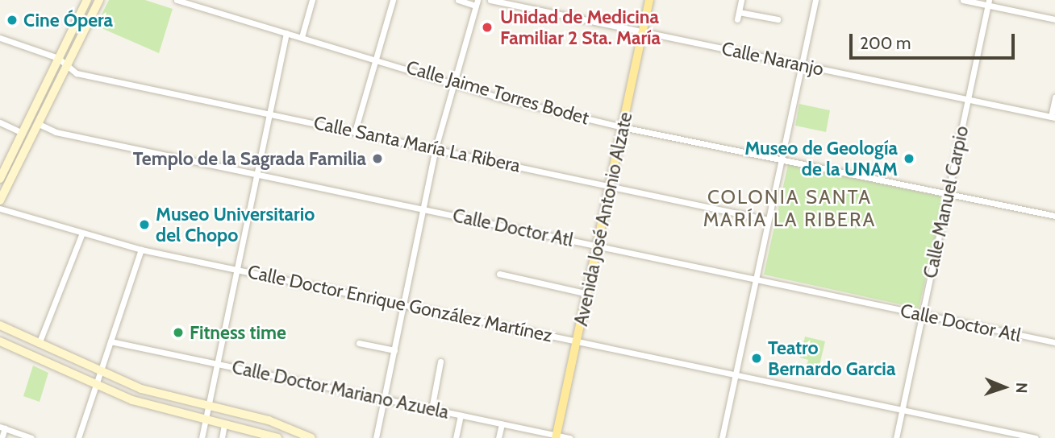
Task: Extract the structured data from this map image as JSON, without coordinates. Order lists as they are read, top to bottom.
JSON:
{
  "streets": {
    "main road": ["Avenida José Antonio Alzate"],
    "street": [
      "Calle Naranjo",
      "Calle Jaime Torres Bodet",
      "Calle Santa María La Ribera",
      "Calle Manuel Carpio",
      "Calle Doctor Atl",
      "Calle Doctor Enrique González Martínez",
      "Calle Doctor Mariano Azuela"
    ]
  },
  "crossings": [
    ["Calle Naranjo", "Calle Manuel Carpio"],
    ["Calle Naranjo", "Avenida José Antonio Alzate"],
    ["Calle Jaime Torres Bodet", "Calle Manuel Carpio"],
    ["Calle Jaime Torres Bodet", "Avenida José Antonio Alzate"],
    ["Calle Santa María La Ribera", "Avenida José Antonio Alzate"],
    ["Calle Manuel Carpio", "Calle Doctor Atl"],
    ["Calle Manuel Carpio", "Calle Doctor Enrique González Martínez"],
    ["Avenida José Antonio Alzate", "Calle Doctor Atl"],
    ["Avenida José Antonio Alzate", "Calle Doctor Enrique González Martínez"],
    ["Avenida José Antonio Alzate", "Calle Doctor Mariano Azuela"]
  ],
  "districts": ["COLONIA SANTA MARÍA LA RIBERA"],
  "places": [
    "Cine Ópera",
    "Unidad de Medicina Familiar 2 Sta. María",
    "Templo de la Sagrada Familia",
    "Museo de Geología de la UNAM",
    "Museo Universitario del Chopo",
    "Fitness time",
    "Teatro Bernardo Garcia"
  ],
  "scale_bar": "200 m",
  "north": "right"
}
